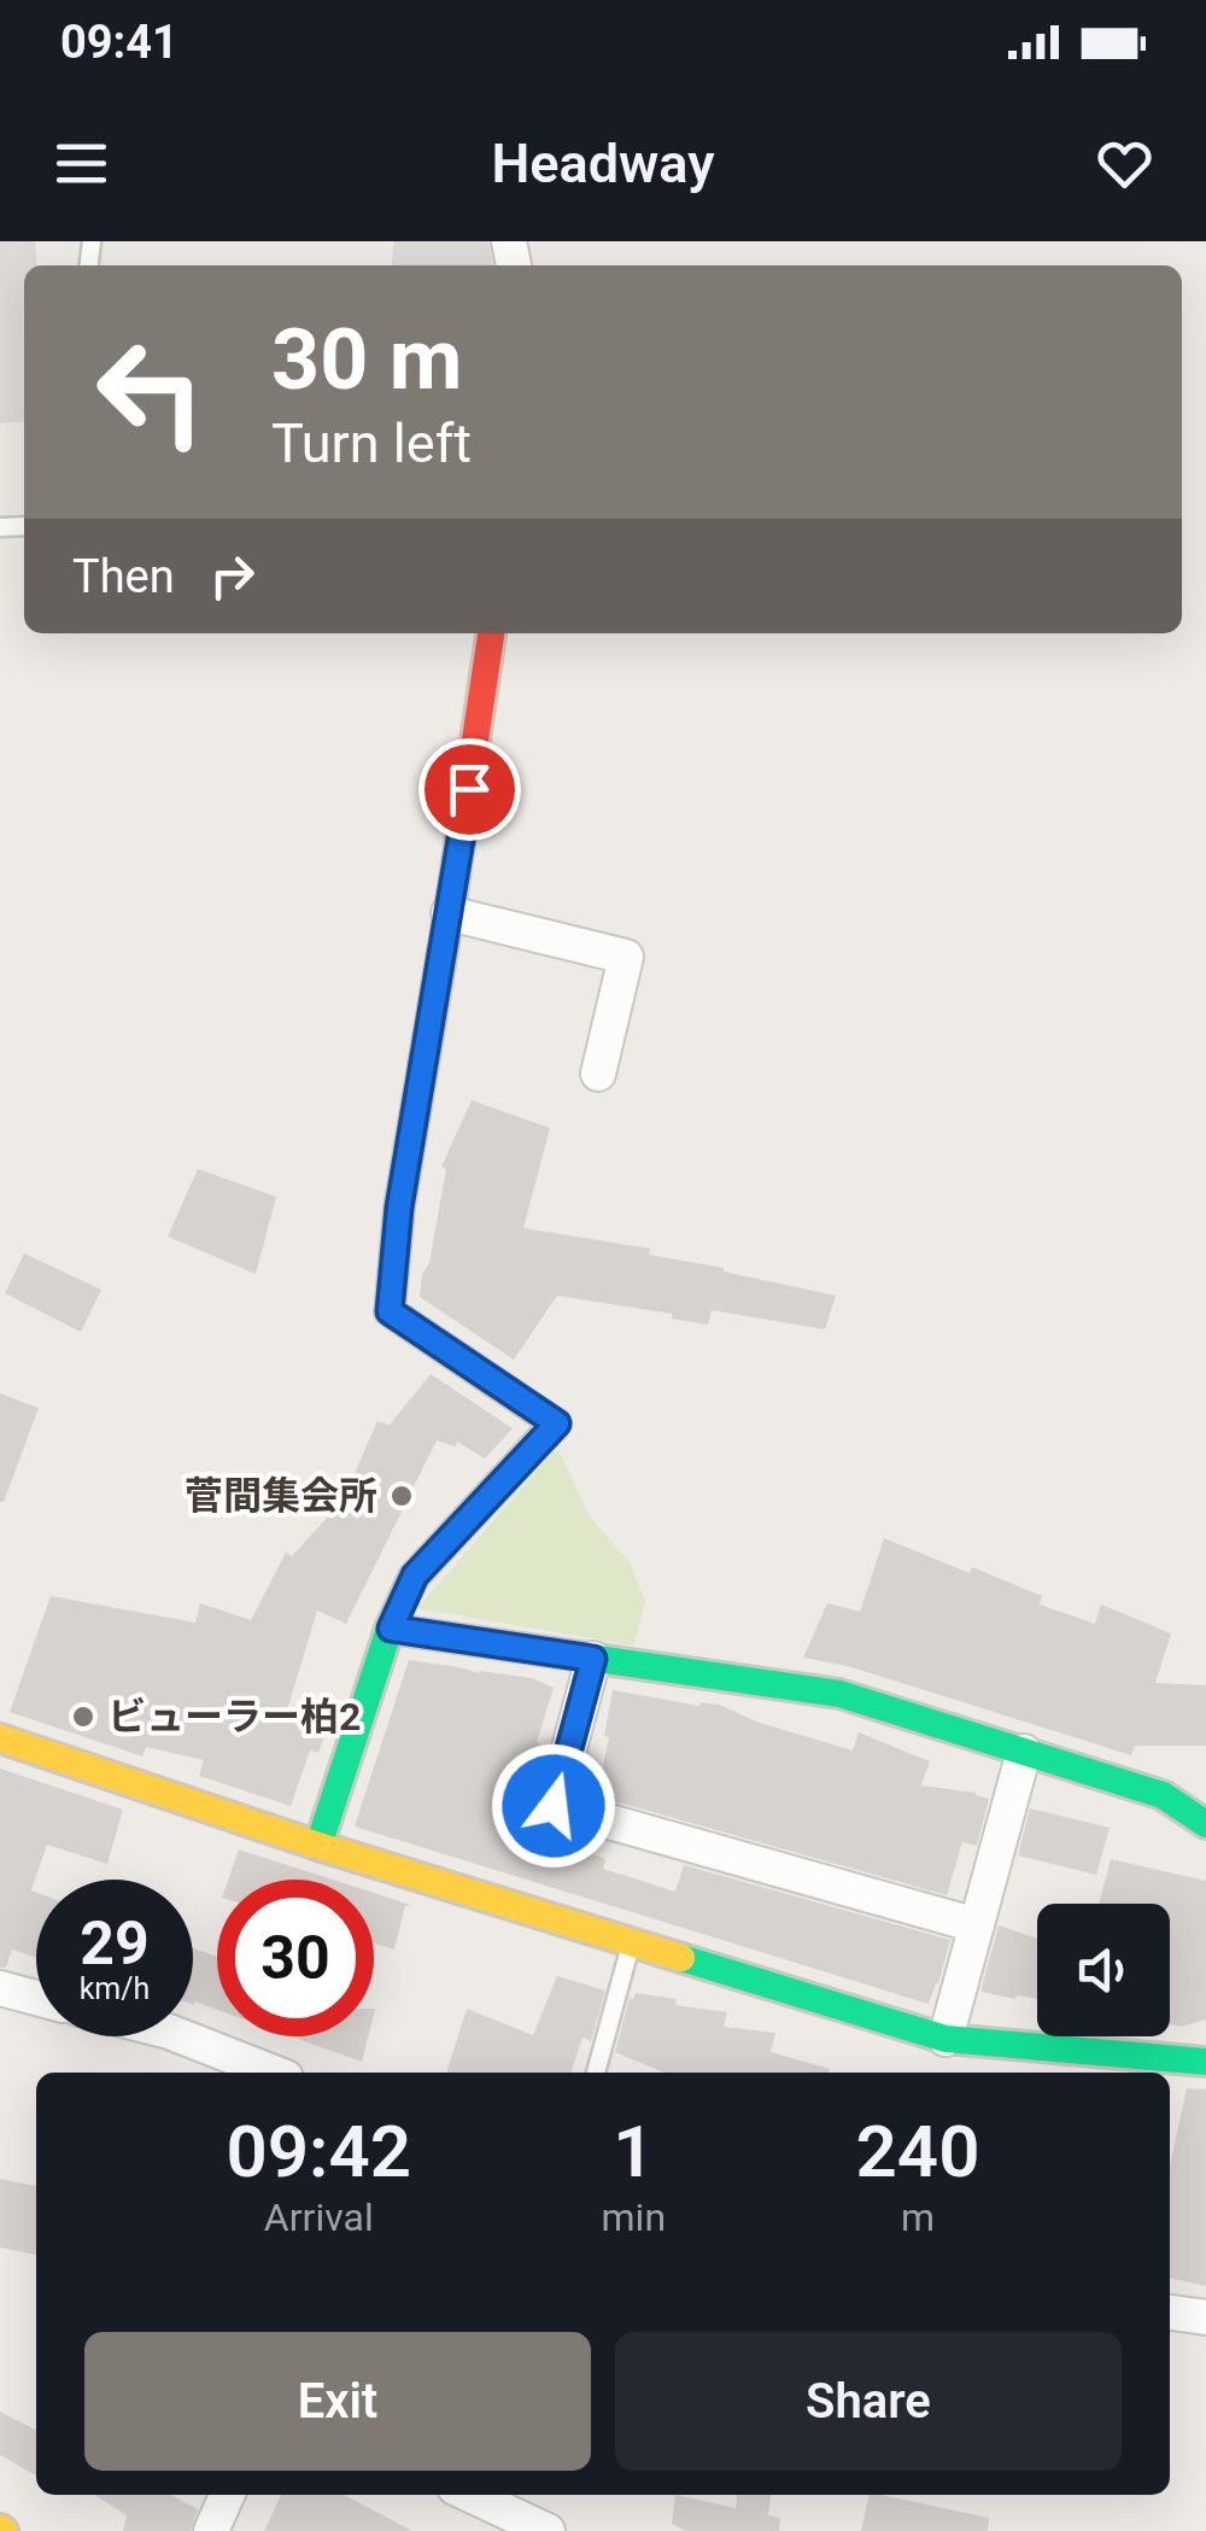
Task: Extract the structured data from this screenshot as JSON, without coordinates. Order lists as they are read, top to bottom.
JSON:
{
  "places": ["菅間集会所", "ビューラー柏2"],
  "page": {
    "status": "09:41",
    "header": "Headway",
    "turn": ["30 m", "Turn left"],
    "then": "Then",
    "speed": "29 km/h",
    "limit": "30",
    "eta": [
      "09:42",
      "Arrival",
      "1",
      "min",
      "240",
      "m"
    ],
    "buttons": ["Exit", "Share"]
  }
}
